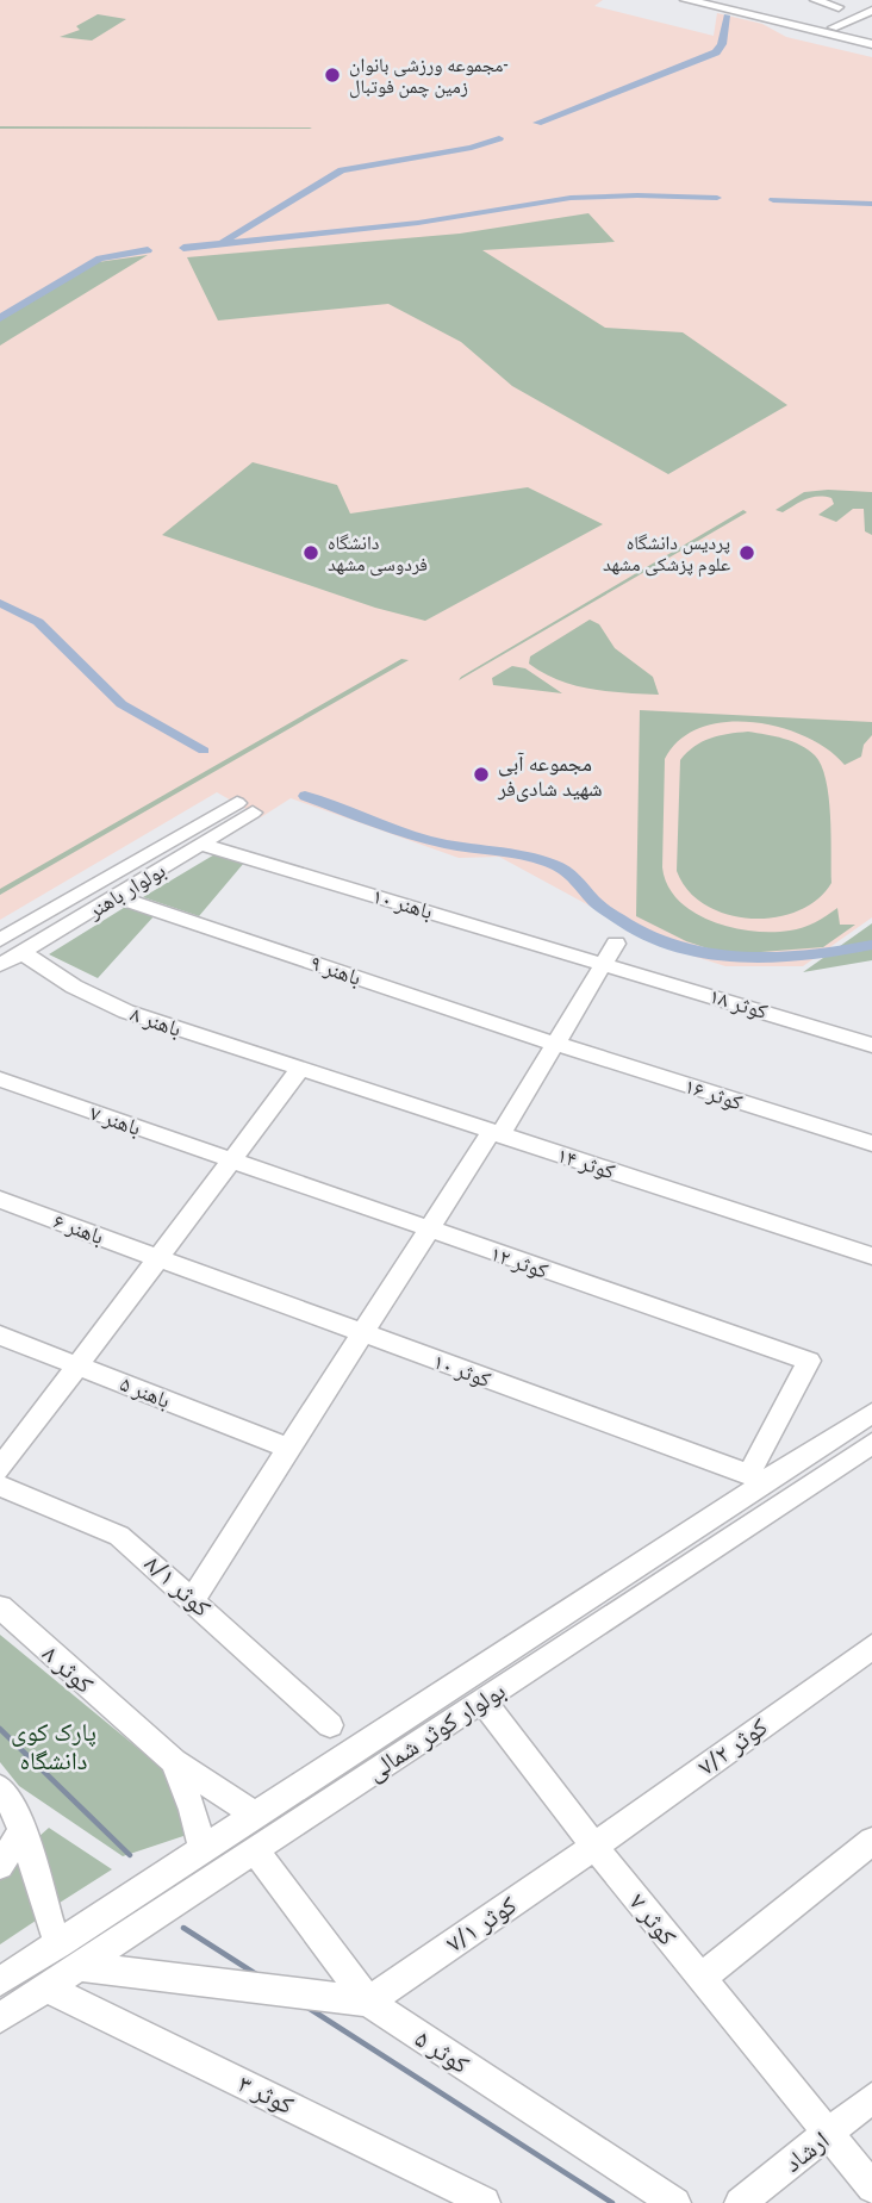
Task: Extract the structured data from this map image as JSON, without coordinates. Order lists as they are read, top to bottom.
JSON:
{
  "streets": {
    "street": [
      "بولوار باهنر",
      "باهنر ۱۰",
      "باهنر ۹",
      "کوثر ۱۸",
      "باهنر ۸",
      "کوثر ۱۶",
      "باهنر ۷",
      "کوثر ۱۴",
      "باهنر ۶",
      "کوثر ۱۲",
      "کوثر ۱۰",
      "باهنر ۵",
      "کوثر ۸/۱",
      "کوثر ۸",
      "بولوار کوثر شمالی",
      "کوثر ۷/۲",
      "کوثر ۷",
      "کوثر ۷/۱",
      "کوثر ۵",
      "کوثر ۳",
      "ارشاد"
    ]
  },
  "crossings": [
    ["بولوار باهنر", "باهنر ۱۰"],
    ["بولوار باهنر", "باهنر ۹"],
    ["بولوار باهنر", "باهنر ۸"],
    ["باهنر ۱۰", "کوثر ۱۸"],
    ["باهنر ۹", "کوثر ۱۶"],
    ["باهنر ۸", "کوثر ۱۴"],
    ["باهنر ۷", "کوثر ۱۲"],
    ["باهنر ۶", "کوثر ۱۰"],
    ["کوثر ۱۲", "کوثر ۱۰"],
    ["کوثر ۱۲", "بولوار کوثر شمالی"],
    ["کوثر ۱۰", "بولوار کوثر شمالی"],
    ["کوثر ۸", "بولوار کوثر شمالی"],
    ["بولوار کوثر شمالی", "کوثر ۷"],
    ["بولوار کوثر شمالی", "کوثر ۵"],
    ["بولوار کوثر شمالی", "کوثر ۳"],
    ["کوثر ۷/۲", "کوثر ۷"],
    ["کوثر ۷/۲", "کوثر ۷/۱"],
    ["کوثر ۷", "کوثر ۷/۱"],
    ["کوثر ۷", "ارشاد"],
    ["کوثر ۷/۱", "کوثر ۵"]
  ],
  "parks": ["پارک کوی دانشگاه"],
  "places": [
    "مجموعه ورزشی بانوان- زمین چمن فوتبال",
    "دانشگاه فردوسی مشهد",
    "پردیس دانشگاه علوم پزشکی مشهد",
    "مجموعه آبی شهید شادی‌فر"
  ]
}
